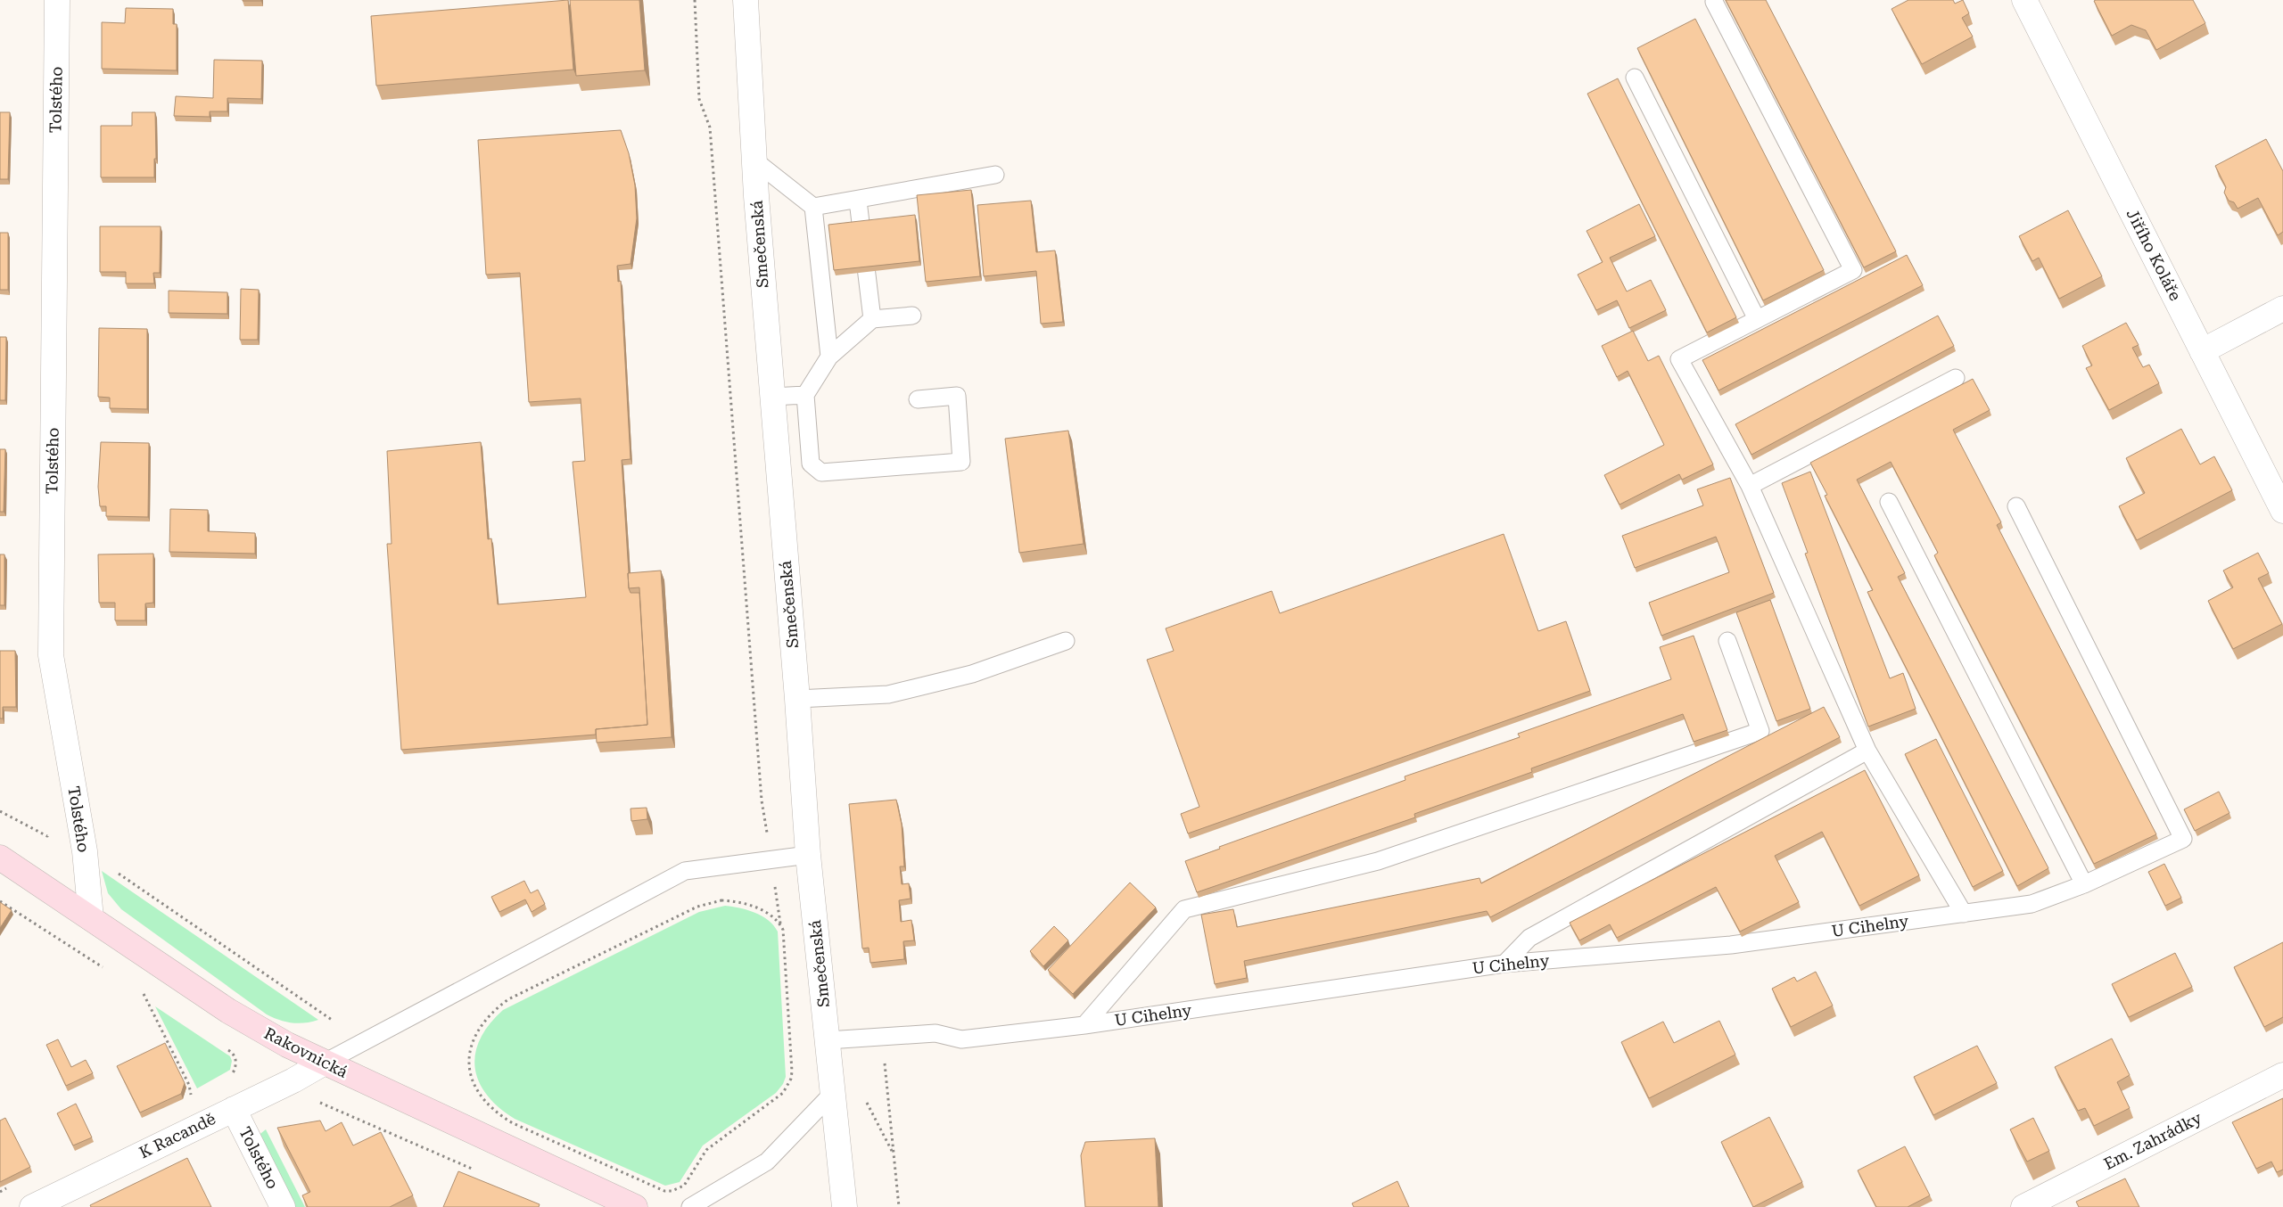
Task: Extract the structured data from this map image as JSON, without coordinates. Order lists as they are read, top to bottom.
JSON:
{
  "streets": {
    "main road": ["Rakovnická"],
    "street": [
      "Tolstého",
      "Smečenská",
      "Jiřího Koláře",
      "K Racandě",
      "Em. Zahrádky"
    ],
    "lane": ["U Cihelny"]
  },
  "crossings": [
    ["Tolstého", "Rakovnická"],
    ["Tolstého", "K Racandě"],
    ["Smečenská", "U Cihelny"],
    ["Rakovnická", "K Racandě"]
  ]
}
